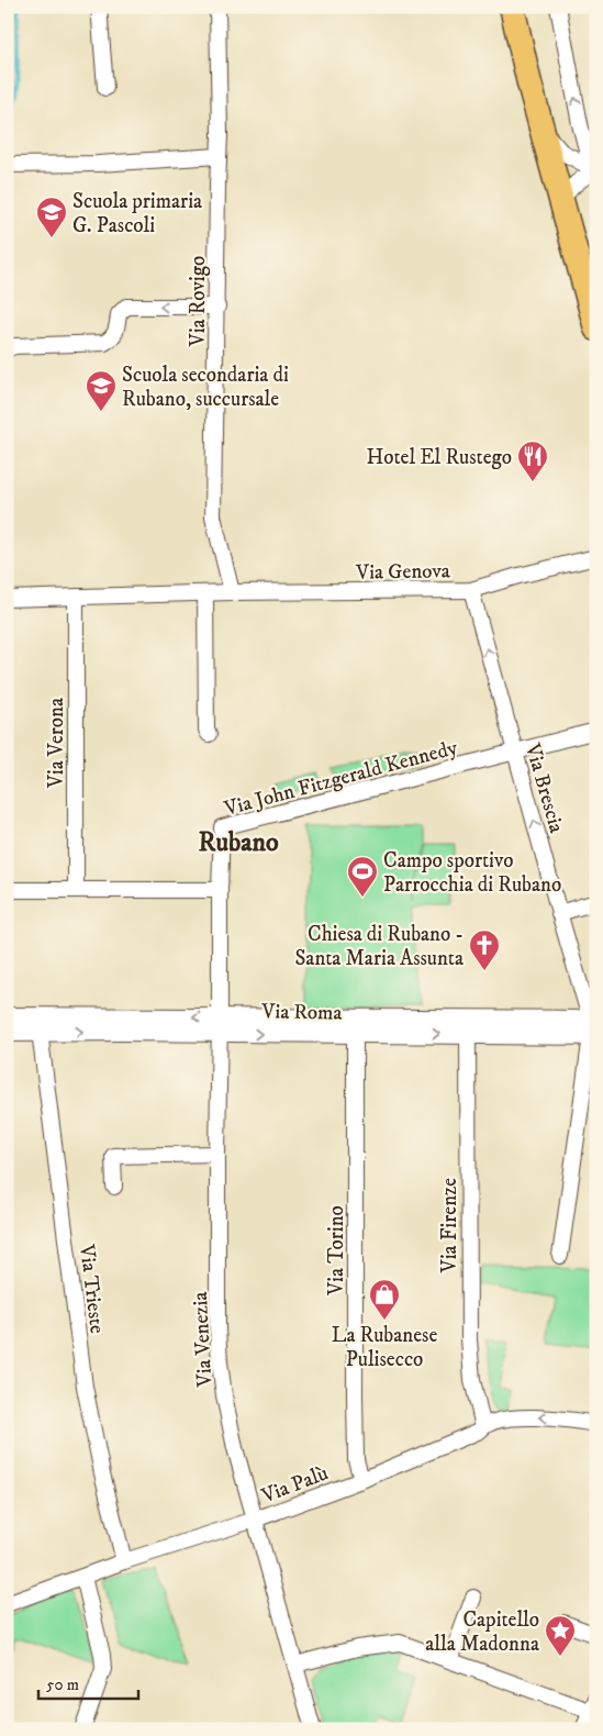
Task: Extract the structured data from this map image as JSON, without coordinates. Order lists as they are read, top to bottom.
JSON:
{
  "streets": {
    "street": [
      "Via Rovigo",
      "Via Genova",
      "Via Verona",
      "Via John Fitzgerald Kennedy",
      "Via Brescia",
      "Via Roma",
      "Via Firenze",
      "Via Torino",
      "Via Trieste",
      "Via Venezia",
      "Via Palù"
    ]
  },
  "crossings": [
    ["Via Rovigo", "Via Genova"],
    ["Via Genova", "Via Verona"],
    ["Via Genova", "Via Brescia"],
    ["Via John Fitzgerald Kennedy", "Via Brescia"],
    ["Via John Fitzgerald Kennedy", "Via Roma"],
    ["Via John Fitzgerald Kennedy", "Via Venezia"],
    ["Via Brescia", "Via Roma"],
    ["Via Roma", "Via Firenze"],
    ["Via Roma", "Via Torino"],
    ["Via Roma", "Via Trieste"],
    ["Via Roma", "Via Venezia"],
    ["Via Firenze", "Via Palù"],
    ["Via Torino", "Via Palù"],
    ["Via Trieste", "Via Palù"],
    ["Via Venezia", "Via Palù"]
  ],
  "one_way": ["Via Brescia"],
  "districts": ["Rubano"],
  "places": {
    "school or university": ["Scuola primaria G. Pascoli", "Scuola secondaria di Rubano, succursale"],
    "restaurant": ["Hotel El Rustego"],
    "sports": ["Campo sportivo Parrocchia di Rubano"],
    "church": ["Chiesa di Rubano - Santa Maria Assunta"],
    "shop": ["La Rubanese Pulisecco"],
    "place": ["Capitello alla Madonna"]
  },
  "scale_bar": "50 m"
}
